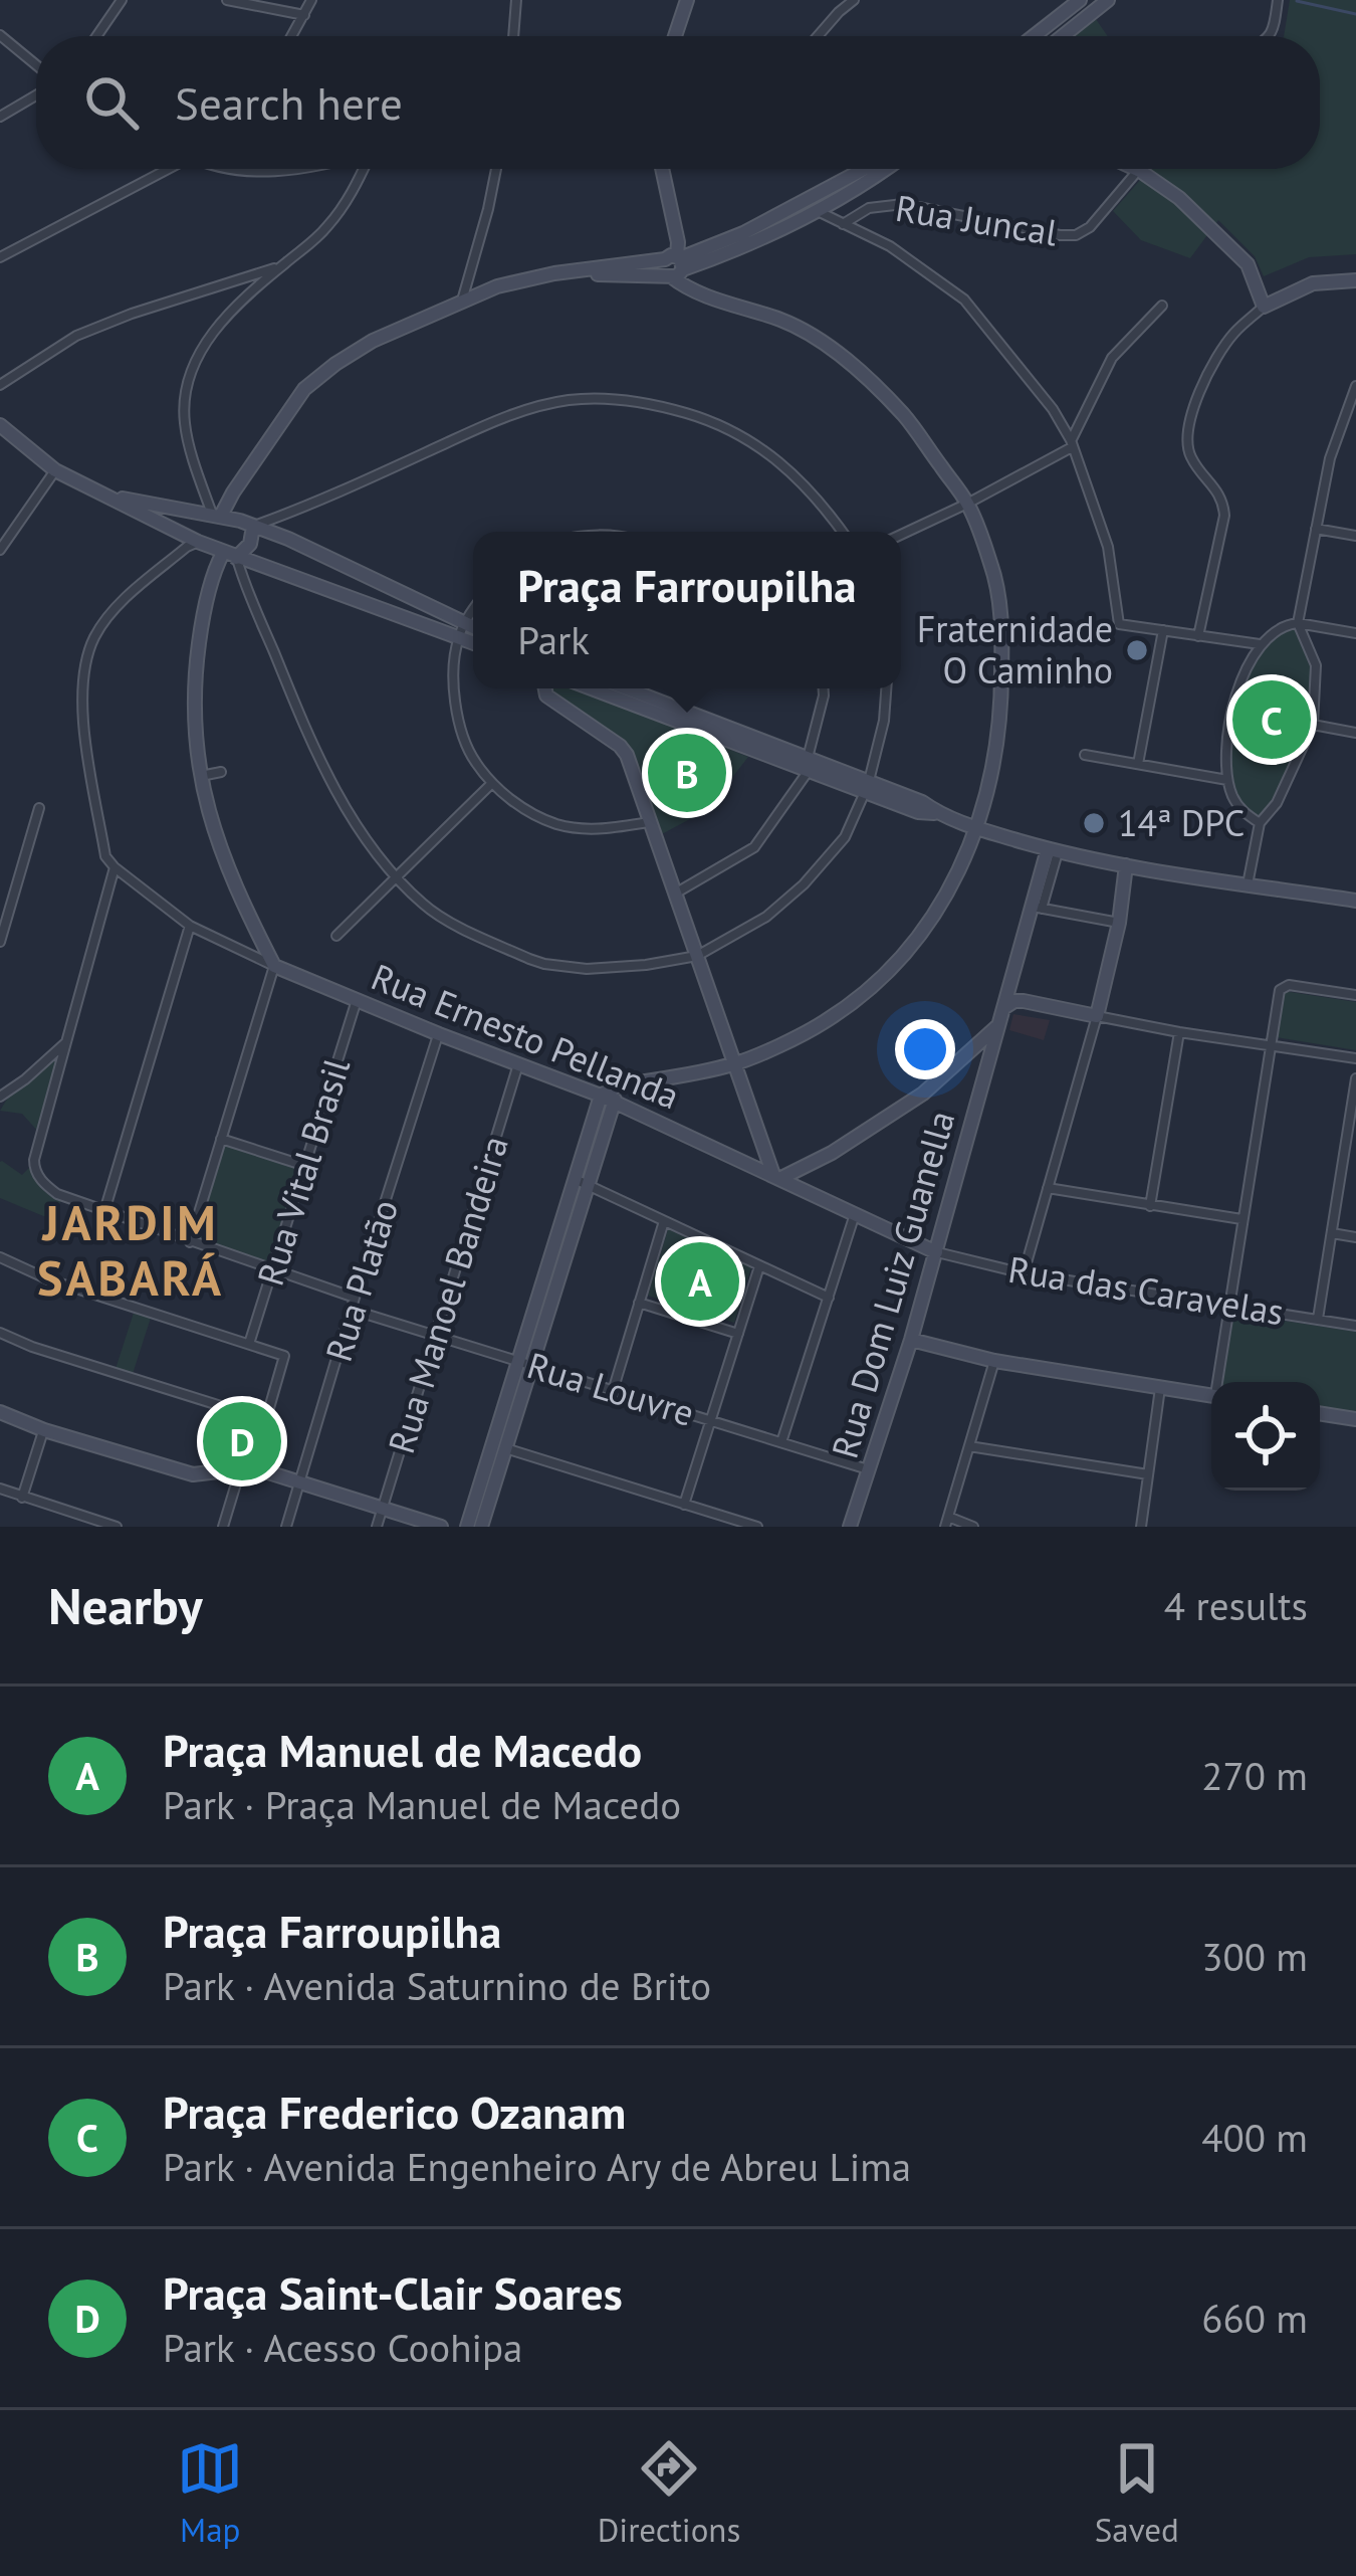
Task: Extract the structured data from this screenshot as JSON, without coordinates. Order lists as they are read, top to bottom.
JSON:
{
  "streets": {
    "main road": ["Rua Ernesto Pellanda", "Rua Dom Luiz Guanella"],
    "street": [
      "Rua Juncal",
      "Rua Vital Brasil",
      "Rua Platão",
      "Rua das Caravelas",
      "Rua Manoel Bandeira",
      "Rua Louvre"
    ]
  },
  "crossings": [
    ["Rua Ernesto Pellanda", "Rua Vital Brasil"],
    ["Rua Ernesto Pellanda", "Rua Platão"],
    ["Rua Ernesto Pellanda", "Rua Dom Luiz Guanella"],
    ["Rua Ernesto Pellanda", "Rua das Caravelas"],
    ["Rua Ernesto Pellanda", "Rua Manoel Bandeira"],
    ["Rua Platão", "Rua Louvre"],
    ["Rua Dom Luiz Guanella", "Rua das Caravelas"],
    ["Rua Dom Luiz Guanella", "Rua Louvre"],
    ["Rua Manoel Bandeira", "Rua Louvre"]
  ],
  "districts": ["JARDIM SABARÁ"],
  "places": ["Fraternidade O Caminho", "14ª DPC"],
  "page": {
    "search": "Search here",
    "popup": ["Praça Farroupilha", "Park"],
    "pins": [
      "C",
      "B",
      "A",
      "D"
    ],
    "heading": ["Nearby", "4 results"],
    "list": [
      {
        "mark": "A",
        "name": "Praça Manuel de Macedo",
        "note": "Park · Praça Manuel de Macedo",
        "value": "270 m"
      },
      {
        "mark": "B",
        "name": "Praça Farroupilha",
        "note": "Park · Avenida Saturnino de Brito",
        "value": "300 m"
      },
      {
        "mark": "C",
        "name": "Praça Frederico Ozanam",
        "note": "Park · Avenida Engenheiro Ary de Abreu Lima",
        "value": "400 m"
      },
      {
        "mark": "D",
        "name": "Praça Saint-Clair Soares",
        "note": "Park · Acesso Coohipa",
        "value": "660 m"
      }
    ],
    "nav": ["Map", "Directions", "Saved"]
  }
}
